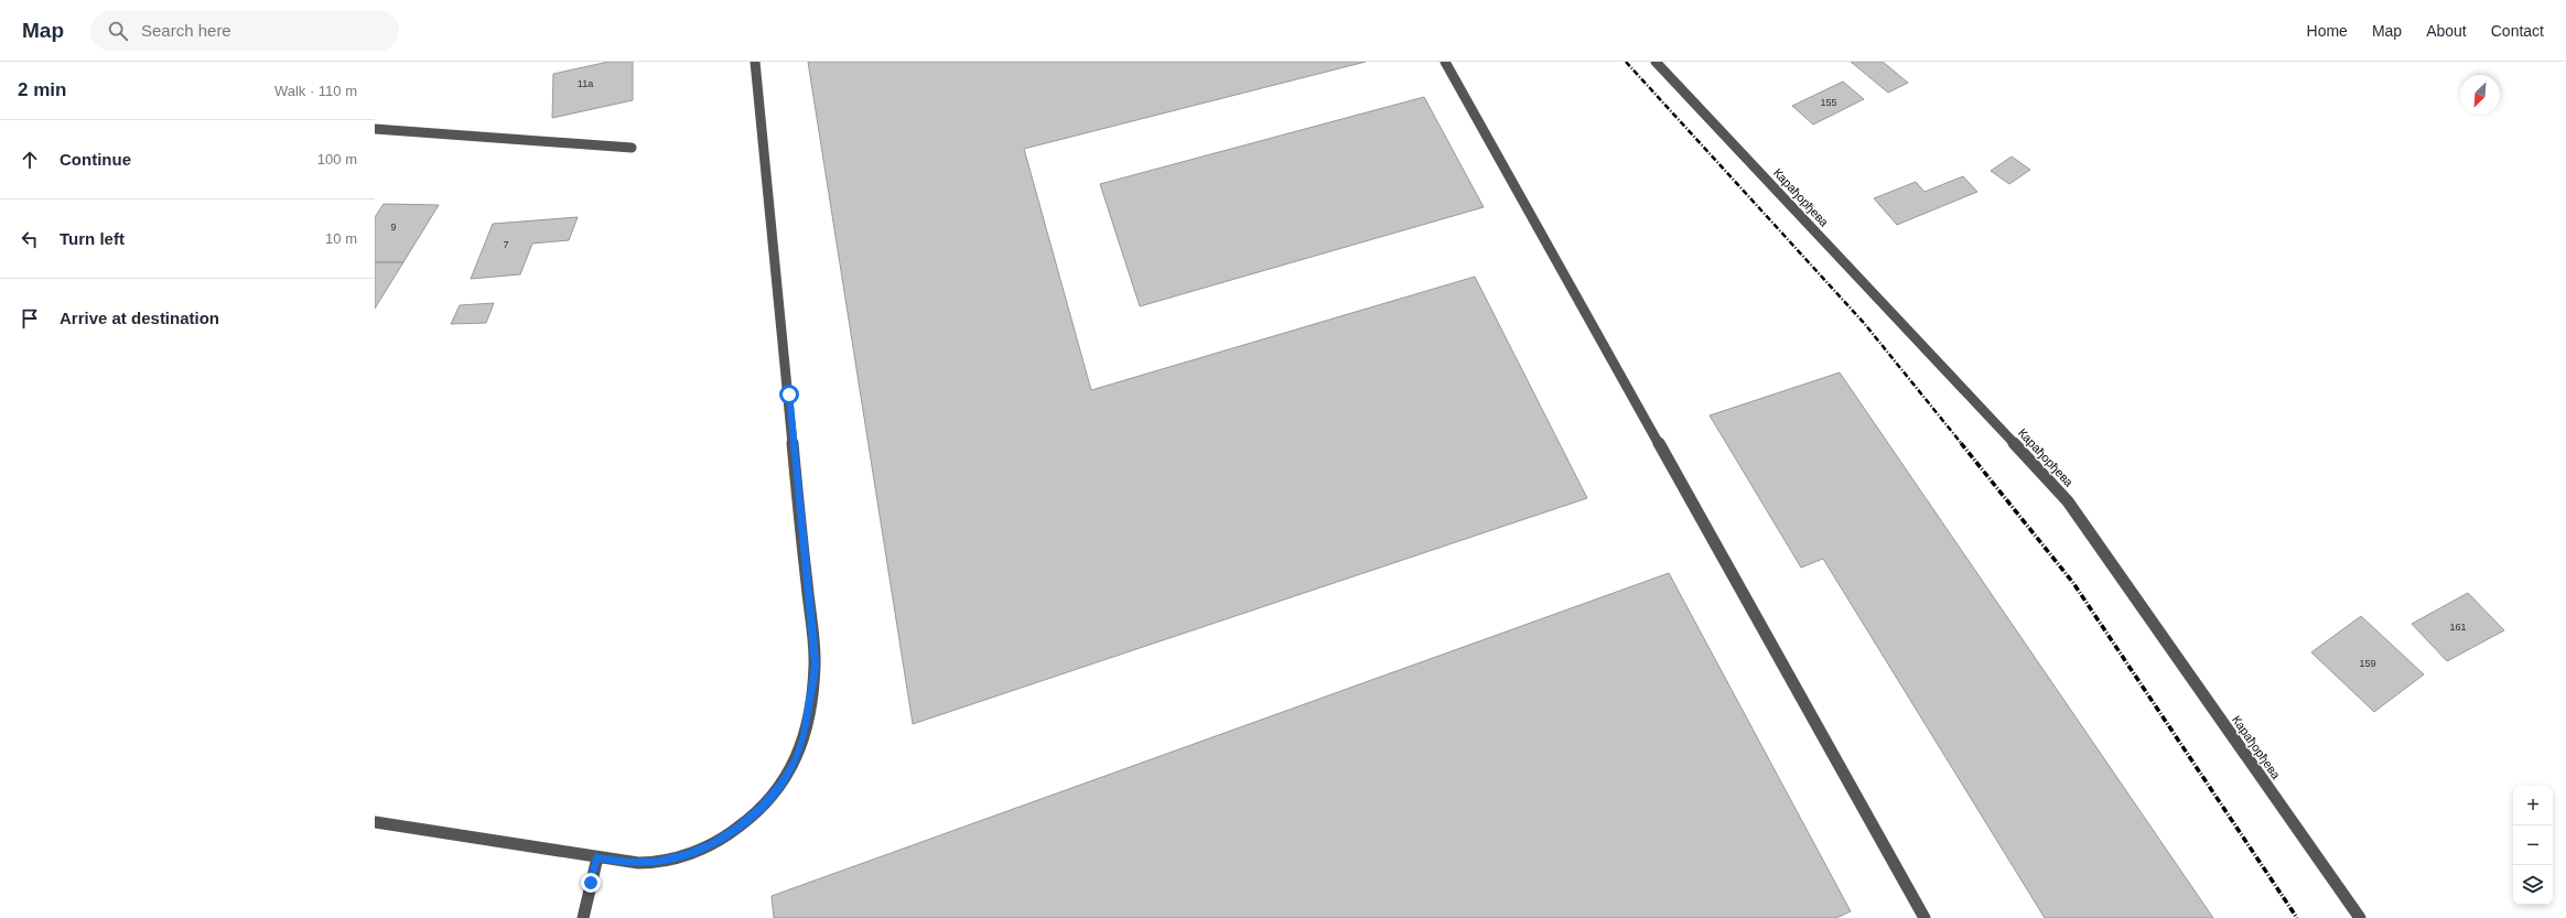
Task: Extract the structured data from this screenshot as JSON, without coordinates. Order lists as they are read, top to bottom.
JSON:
{
  "streets": {
    "street": ["Карађорђева"]
  },
  "house_numbers": [
    "11a",
    "155",
    "9",
    "7",
    "161",
    "159"
  ],
  "north": "bottom left",
  "page": {
    "header": "Map",
    "search": "Search here",
    "nav": [
      "Home",
      "Map",
      "About",
      "Contact"
    ],
    "heading": ["2 min", "Walk · 110 m"],
    "list": [
      ["Continue", "100 m"],
      ["Turn left", "10 m"],
      "Arrive at destination"
    ],
    "map_buttons": ["+", "−"]
  }
}
